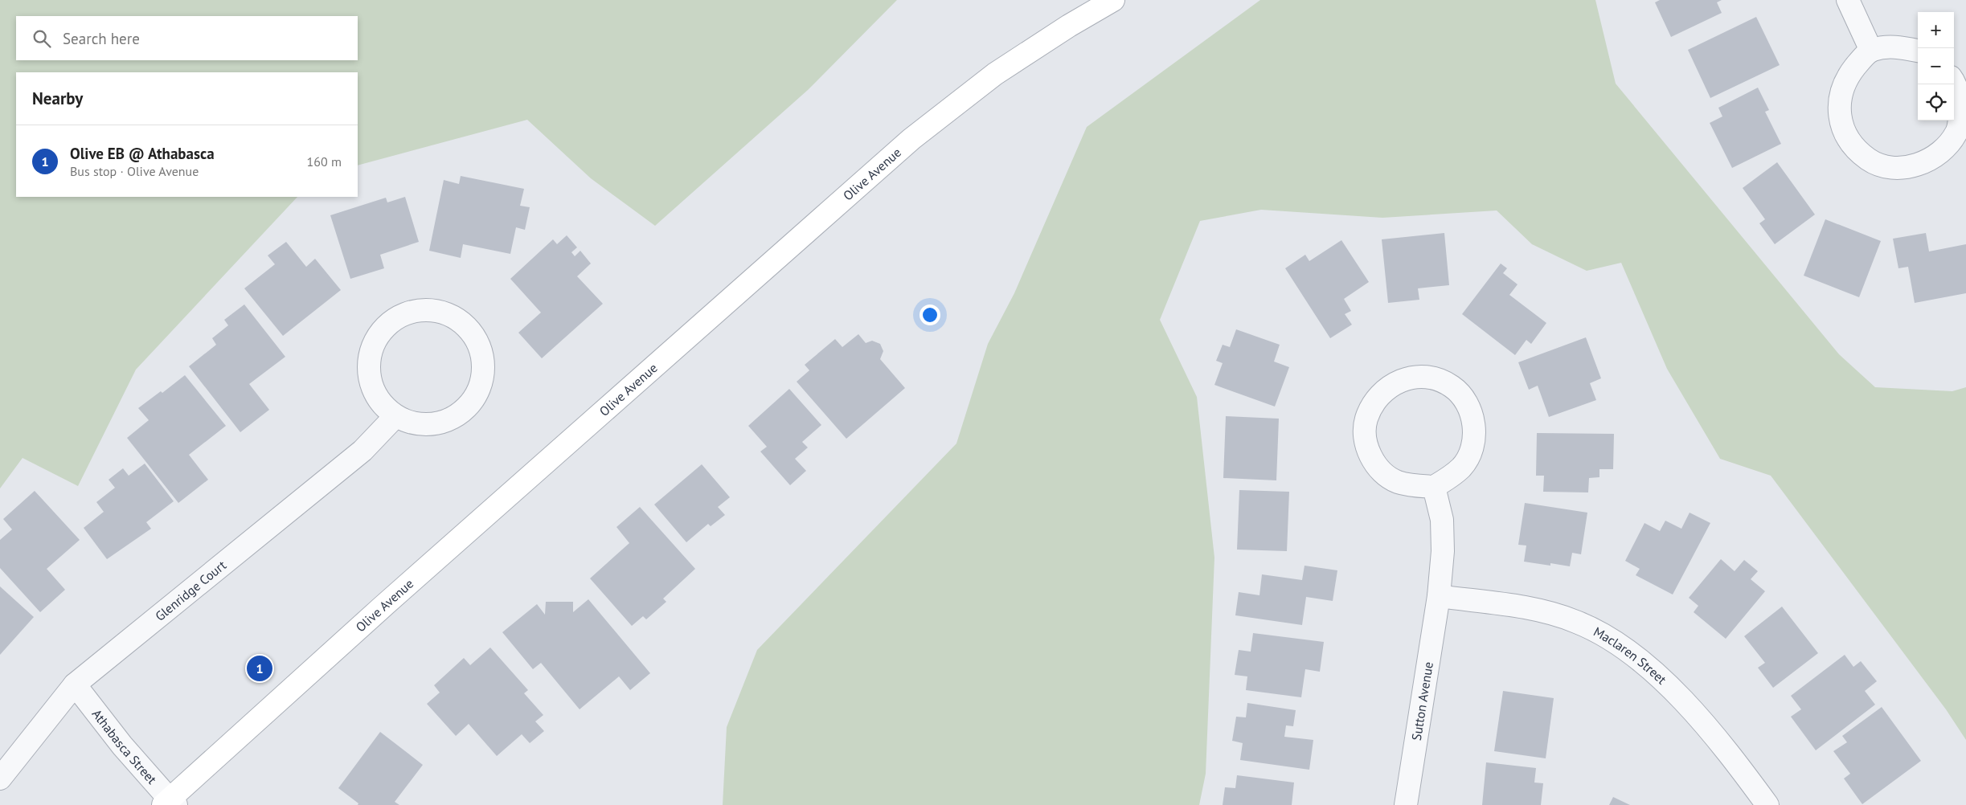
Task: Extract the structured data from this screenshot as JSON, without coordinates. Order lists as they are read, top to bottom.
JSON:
{
  "streets": {
    "main road": ["Olive Avenue"],
    "street": [
      "Glenridge Court",
      "Maclaren Street",
      "Sutton Avenue",
      "Athabasca Street"
    ]
  },
  "crossings": [
    ["Olive Avenue", "Athabasca Street"],
    ["Glenridge Court", "Athabasca Street"],
    ["Maclaren Street", "Sutton Avenue"]
  ],
  "page": {
    "map_buttons": ["+", "−"],
    "search": "Search here",
    "heading": "Nearby",
    "list": [
      {
        "mark": "1",
        "name": "Olive EB @ Athabasca",
        "note": "Bus stop · Olive Avenue",
        "value": "160 m"
      }
    ],
    "pins": "1"
  }
}
